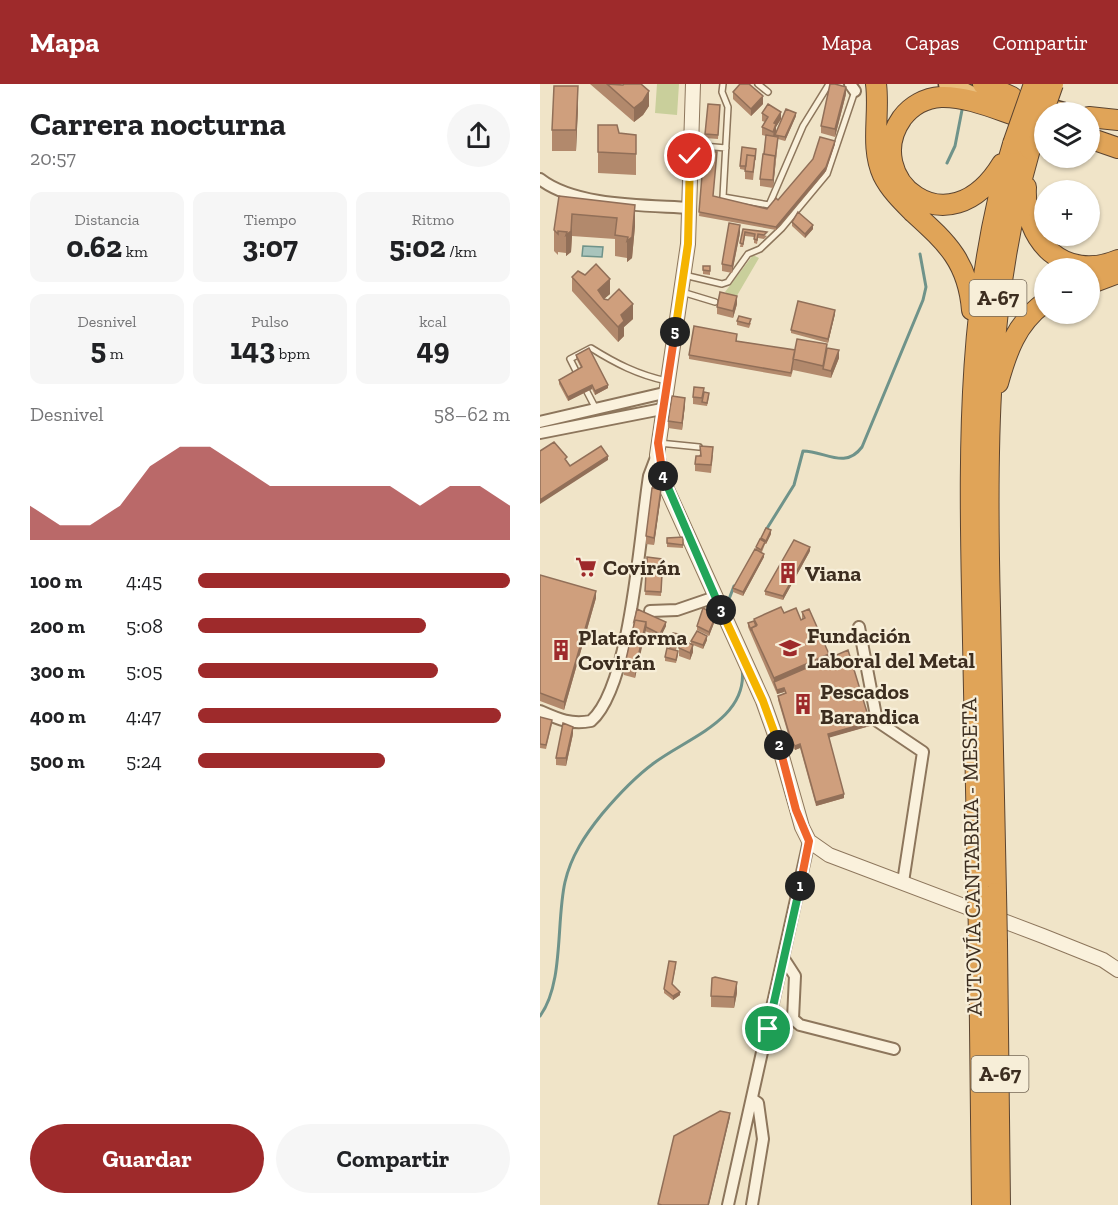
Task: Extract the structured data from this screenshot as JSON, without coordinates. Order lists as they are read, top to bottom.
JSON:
{
  "streets": {
    "highway": ["A-67", "AUTOVÍA CANTABRIA - MESETA"]
  },
  "places": {
    "supermarket": ["Covirán"],
    "building": ["Viana", "Plataforma Covirán", "Pescados Barandica"],
    "school or university": ["Fundación Laboral del Metal"]
  },
  "page": {
    "header": "Mapa",
    "nav": ["Mapa", "Capas", "Compartir"],
    "heading": ["Carrera nocturna", "20:57"],
    "map_buttons": ["+", "−"],
    "stats": [
      ["Distancia", "0.62 km"],
      ["Tiempo", "3:07"],
      ["Ritmo", "5:02 /km"],
      ["Desnivel", "5 m"],
      ["Pulso", "143 bpm"],
      ["kcal", "49"]
    ],
    "pins": [
      "5",
      "4",
      "3",
      "2",
      "1"
    ],
    "chart": ["Desnivel", "58–62 m"],
    "list": [
      {
        "name": "100 m",
        "note": "4:45"
      },
      {
        "name": "200 m",
        "note": "5:08"
      },
      {
        "name": "300 m",
        "note": "5:05"
      },
      {
        "name": "400 m",
        "note": "4:47"
      },
      {
        "name": "500 m",
        "note": "5:24"
      }
    ],
    "buttons": ["Guardar", "Compartir"]
  }
}
